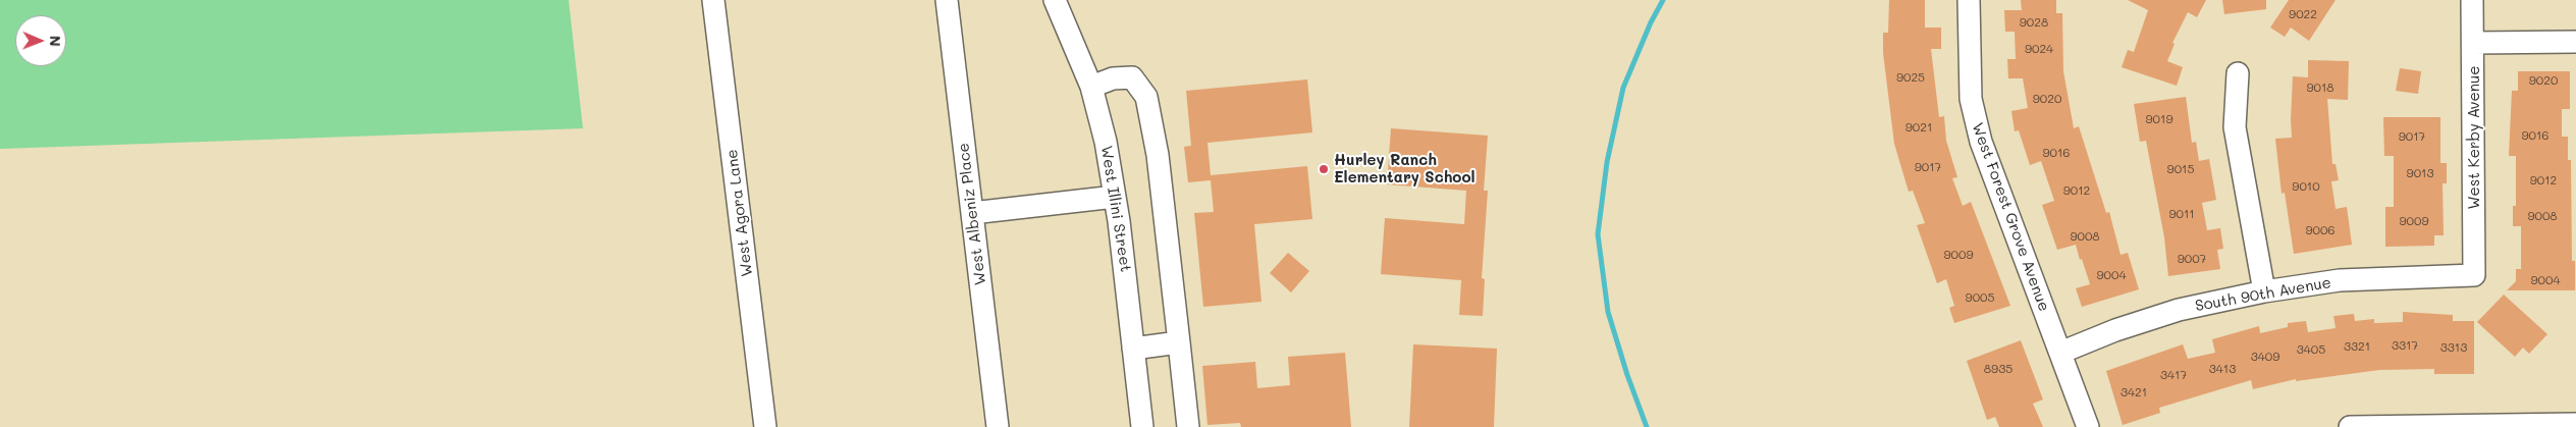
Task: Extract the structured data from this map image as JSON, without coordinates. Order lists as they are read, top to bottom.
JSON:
{
  "streets": {
    "street": [
      "West Kerby Avenue",
      "West Illini Street",
      "West Agora Lane",
      "West Albeniz Place",
      "West Forest Grove Avenue",
      "South 90th Avenue"
    ]
  },
  "crossings": [
    ["West Kerby Avenue", "South 90th Avenue"],
    ["West Forest Grove Avenue", "South 90th Avenue"]
  ],
  "places": ["Hurley Ranch Elementary School"],
  "house_numbers": [
    "9022",
    "9028",
    "9024",
    "9025",
    "9020",
    "9018",
    "9020",
    "9019",
    "9021",
    "9016",
    "9017",
    "9016",
    "9017",
    "9015",
    "9013",
    "9012",
    "9010",
    "9012",
    "9011",
    "9008",
    "9009",
    "9006",
    "9008",
    "9009",
    "9007",
    "9004",
    "9004",
    "9005",
    "3317",
    "3321",
    "3313",
    "3405",
    "3409",
    "8935",
    "3413",
    "3417",
    "3421"
  ],
  "north": "right"
}
